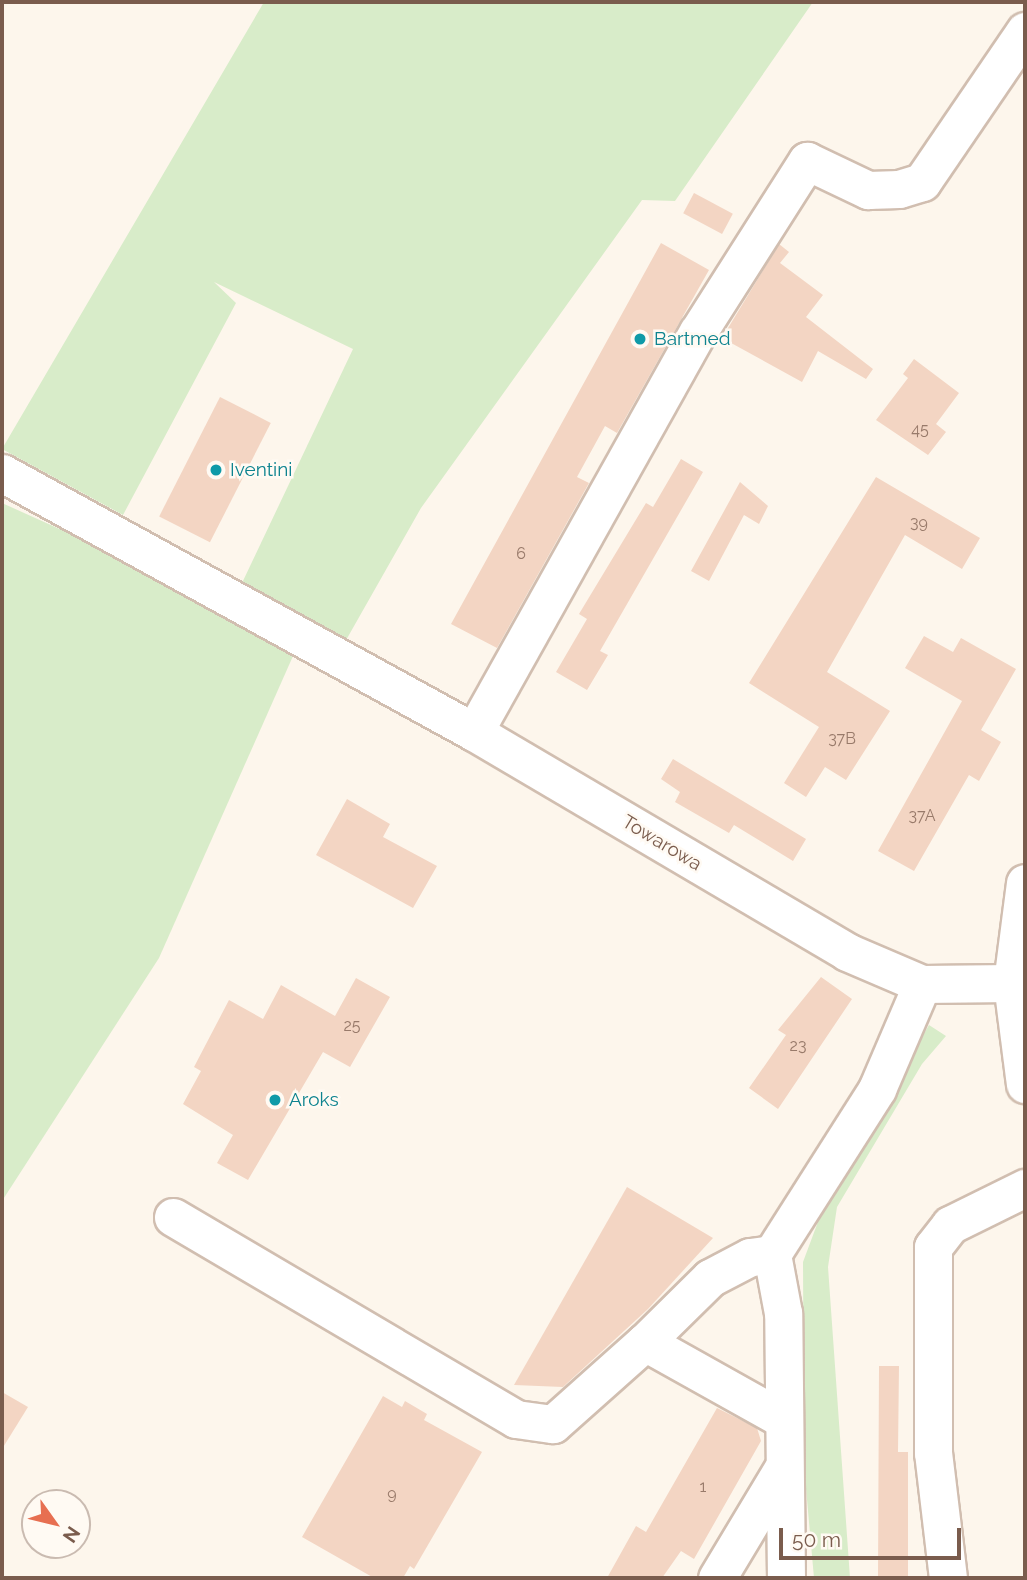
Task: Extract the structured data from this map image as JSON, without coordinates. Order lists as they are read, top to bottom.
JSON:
{
  "streets": {
    "street": ["Towarowa"]
  },
  "places": ["Bartmed", "Iventini", "Aroks"],
  "house_numbers": [
    "45",
    "39",
    "6",
    "37B",
    "37A",
    "25",
    "23",
    "1",
    "9"
  ],
  "scale_bar": "50 m",
  "north": "bottom right"
}
